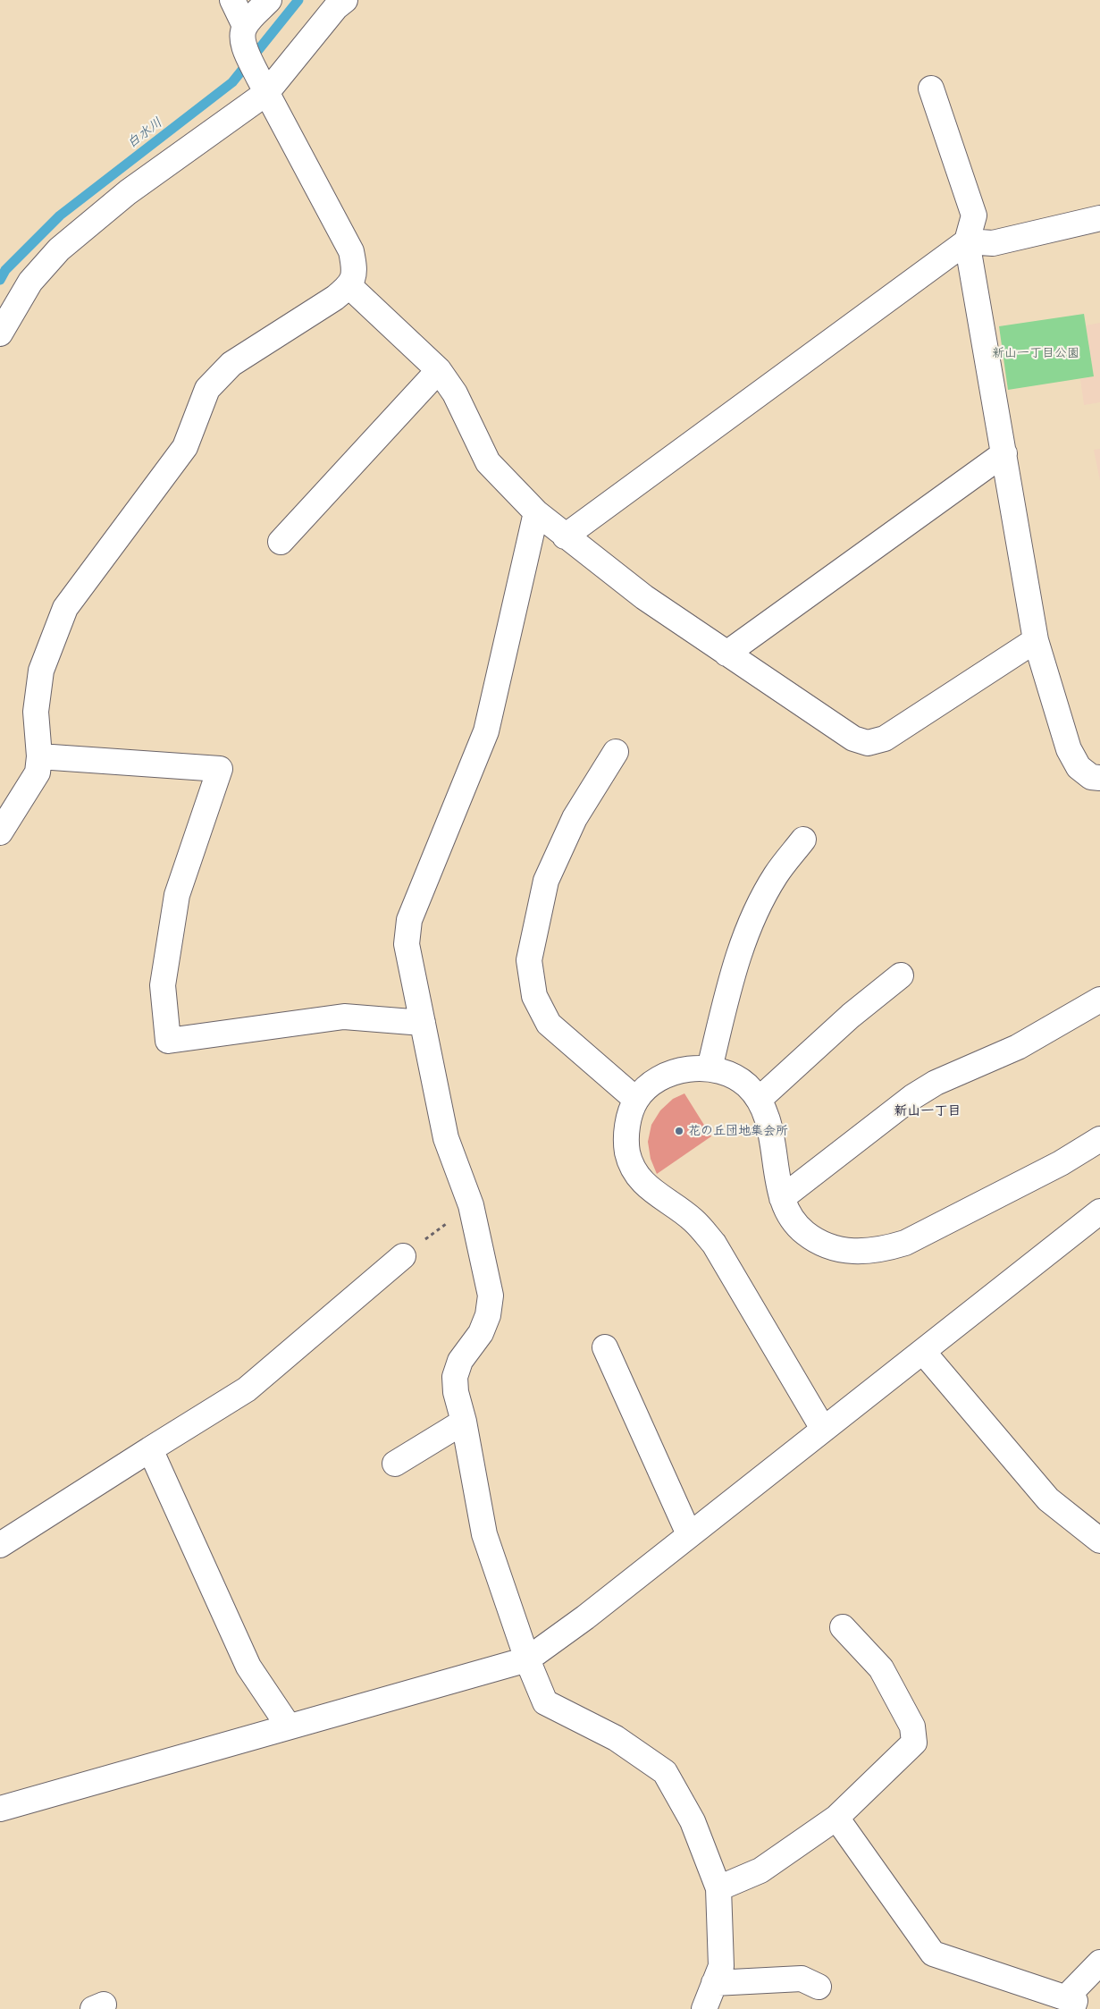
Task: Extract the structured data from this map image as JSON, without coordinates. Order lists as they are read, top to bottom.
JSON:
{
  "districts": ["新山一丁目"],
  "water": ["白水川"],
  "parks": ["新山一丁目公園"],
  "places": ["花の丘団地集会所"]
}
